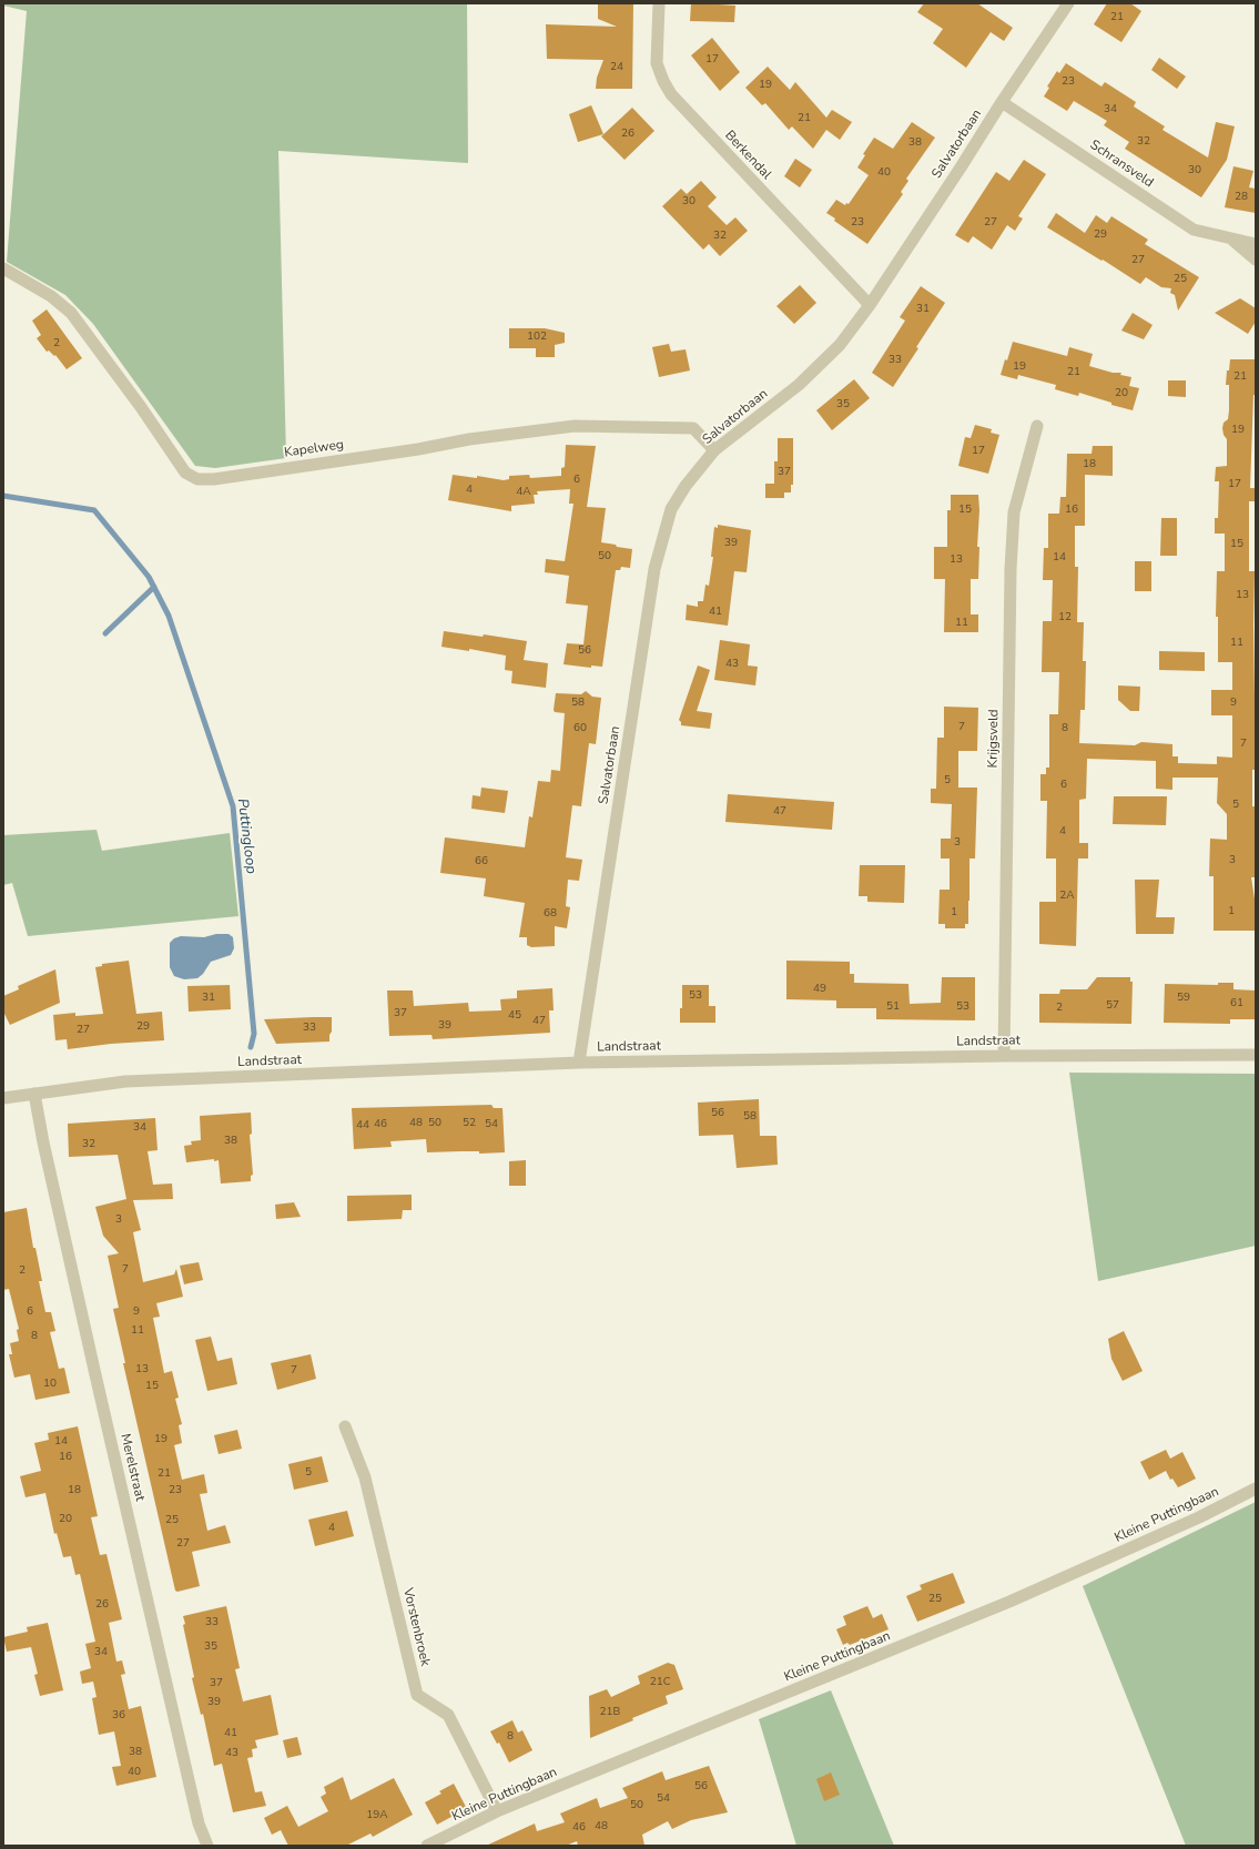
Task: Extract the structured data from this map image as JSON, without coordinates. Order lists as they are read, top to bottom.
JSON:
{
  "streets": {
    "street": [
      "Salvatorbaan",
      "Berkendal",
      "Schransveld",
      "Kapelweg",
      "Krijgsveld",
      "Landstraat",
      "Merelstraat",
      "Kleine Puttingbaan",
      "Vorstenbroek"
    ]
  },
  "crossings": [
    ["Salvatorbaan", "Berkendal"],
    ["Salvatorbaan", "Schransveld"],
    ["Salvatorbaan", "Kapelweg"],
    ["Salvatorbaan", "Landstraat"],
    ["Krijgsveld", "Landstraat"],
    ["Landstraat", "Merelstraat"],
    ["Kleine Puttingbaan", "Vorstenbroek"]
  ],
  "water": ["Puttingloop"],
  "house_numbers": [
    "21",
    "17",
    "24",
    "23",
    "19",
    "34",
    "21",
    "26",
    "32",
    "38",
    "30",
    "40",
    "28",
    "30",
    "23",
    "27",
    "29",
    "32",
    "27",
    "25",
    "31",
    "102",
    "2",
    "33",
    "19",
    "21",
    "21",
    "20",
    "35",
    "19",
    "17",
    "18",
    "37",
    "6",
    "17",
    "4",
    "4A",
    "15",
    "16",
    "39",
    "15",
    "50",
    "14",
    "13",
    "13",
    "41",
    "12",
    "11",
    "11",
    "56",
    "43",
    "58",
    "9",
    "7",
    "60",
    "8",
    "7",
    "5",
    "6",
    "5",
    "47",
    "4",
    "3",
    "3",
    "66",
    "2A",
    "1",
    "1",
    "68",
    "49",
    "53",
    "31",
    "59",
    "61",
    "57",
    "51",
    "53",
    "2",
    "37",
    "45",
    "47",
    "39",
    "29",
    "33",
    "27",
    "56",
    "58",
    "48",
    "50",
    "52",
    "46",
    "54",
    "44",
    "34",
    "38",
    "32",
    "3",
    "7",
    "2",
    "6",
    "9",
    "11",
    "8",
    "13",
    "7",
    "10",
    "15",
    "19",
    "14",
    "16",
    "5",
    "21",
    "18",
    "23",
    "20",
    "25",
    "4",
    "27",
    "25",
    "26",
    "33",
    "35",
    "34",
    "21C",
    "37",
    "39",
    "21B",
    "36",
    "41",
    "8",
    "38",
    "43",
    "40",
    "56",
    "54",
    "50",
    "19A",
    "48",
    "46"
  ]
}
